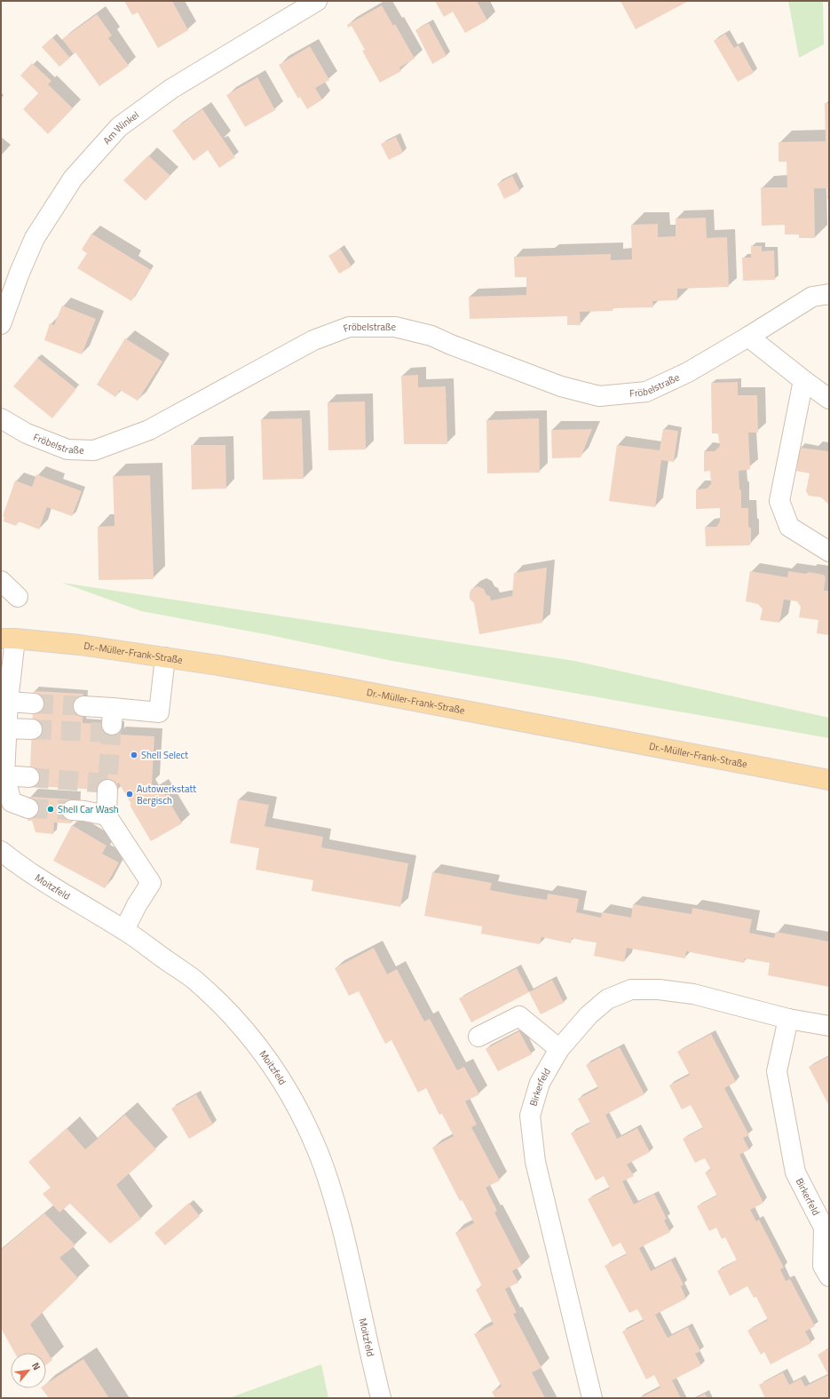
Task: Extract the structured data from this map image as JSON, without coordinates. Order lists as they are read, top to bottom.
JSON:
{
  "streets": {
    "main road": ["Dr.-Müller-Frank-Straße"],
    "street": [
      "Am Winkel",
      "Fröbelstraße",
      "Moitzfeld",
      "Birkerfeld"
    ]
  },
  "places": ["Shell Select", "Autowerkstatt Bergisch", "Shell Car Wash"],
  "north": "top right"
}
